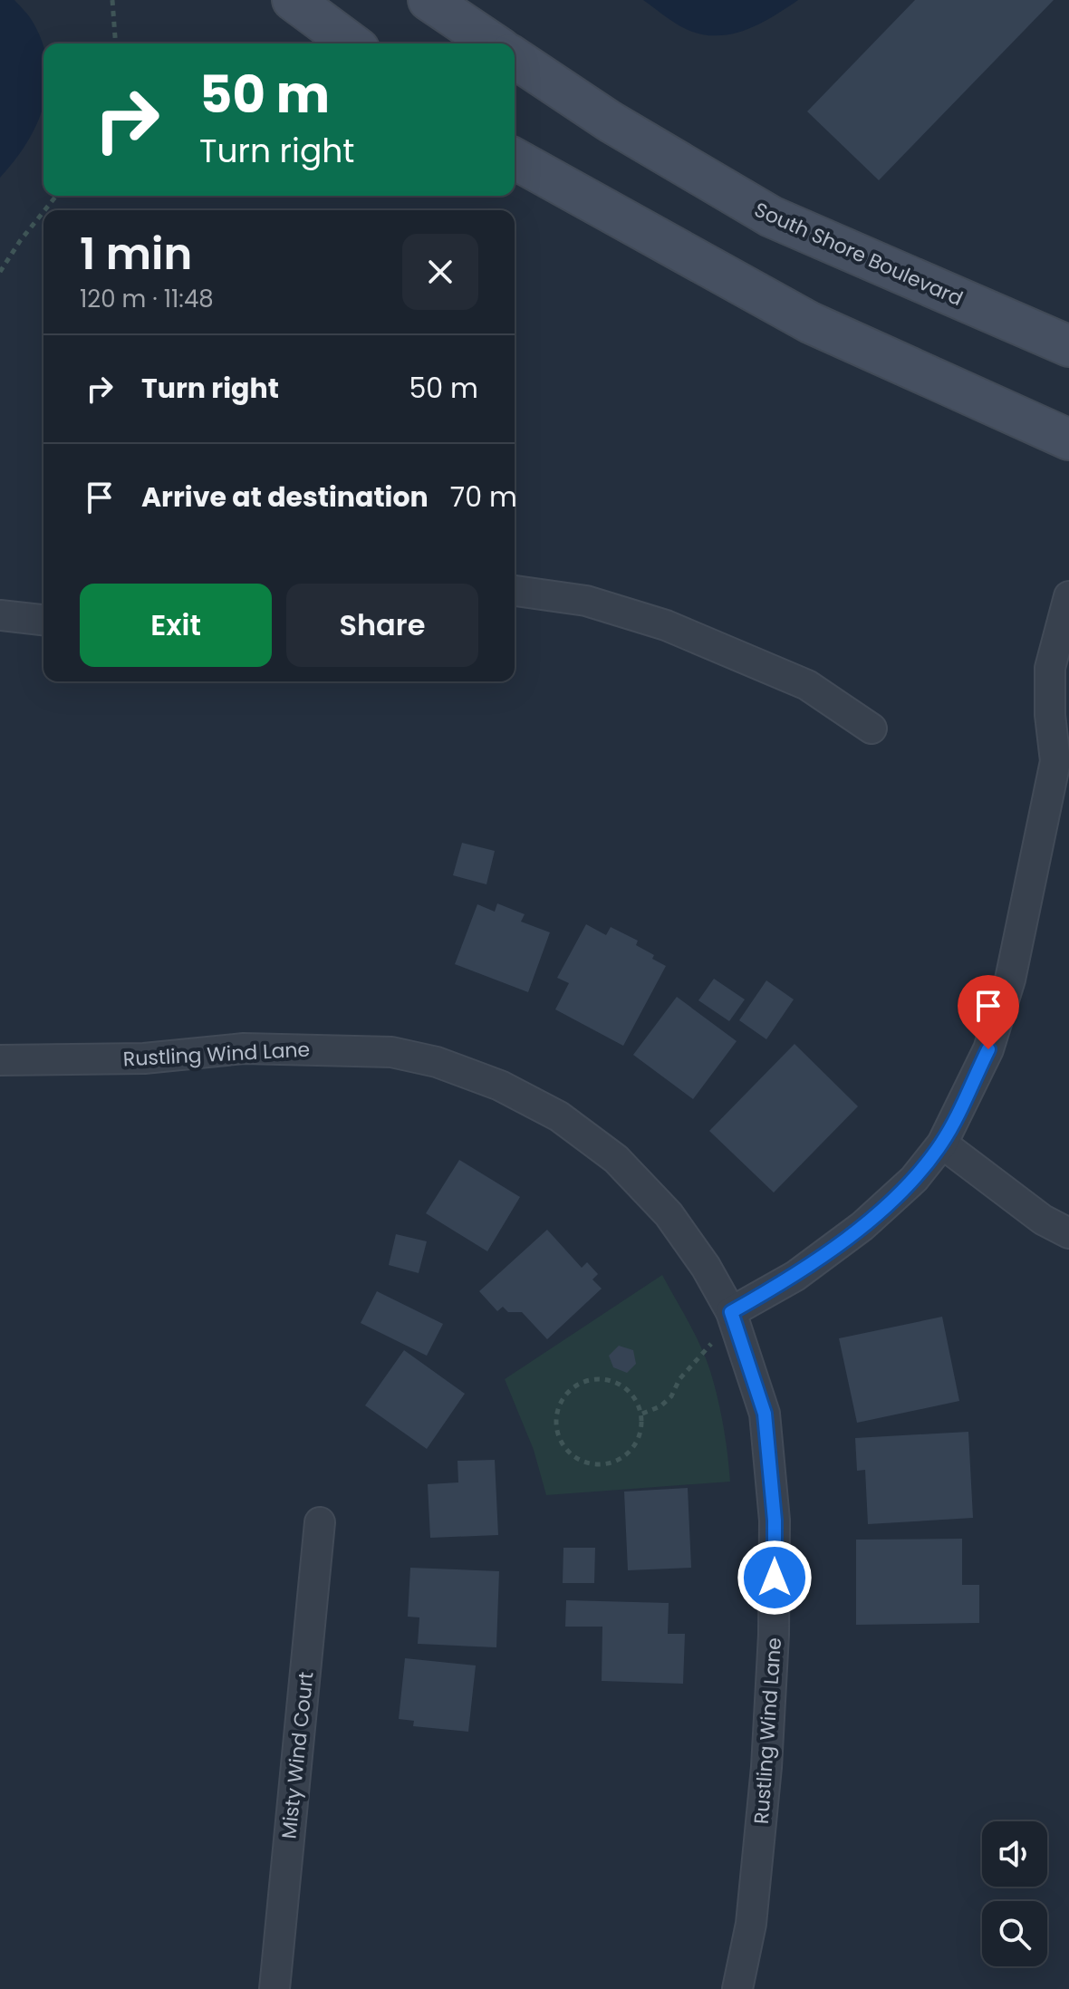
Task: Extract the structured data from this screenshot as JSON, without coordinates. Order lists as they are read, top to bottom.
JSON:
{
  "streets": {
    "street": ["South Shore Boulevard", "Rustling Wind Lane", "Misty Wind Court"]
  },
  "page": {
    "turn": ["50 m", "Turn right"],
    "heading": ["1 min", "120 m · 11:48"],
    "list": [
      {
        "name": "Turn right",
        "value": "50 m"
      },
      {
        "name": "Arrive at destination",
        "value": "70 m"
      }
    ],
    "buttons": ["Exit", "Share"]
  }
}
